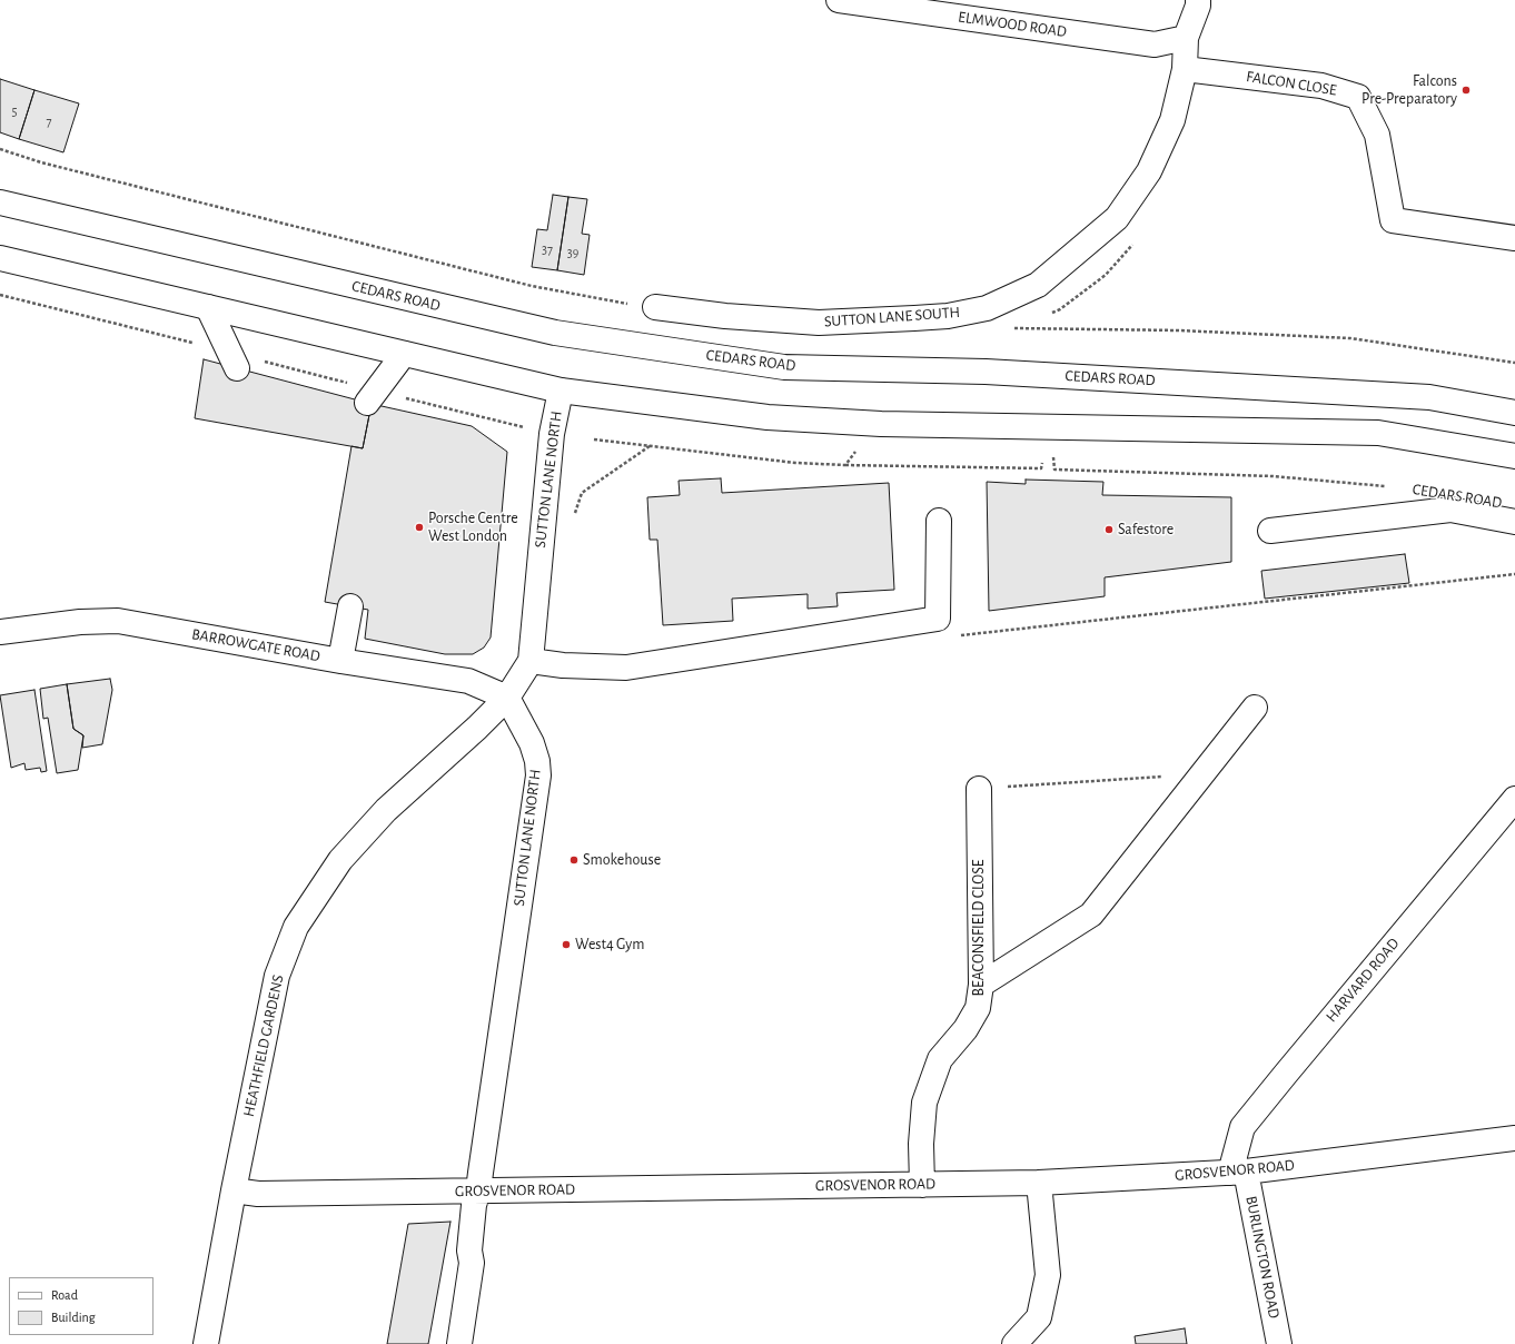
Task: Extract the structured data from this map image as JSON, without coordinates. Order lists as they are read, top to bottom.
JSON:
{
  "streets": {
    "main road": [
      "ELMWOOD ROAD",
      "FALCON CLOSE",
      "CEDARS ROAD",
      "SUTTON LANE SOUTH",
      "SUTTON LANE NORTH",
      "BARROWGATE ROAD",
      "BEACONSFIELD CLOSE",
      "HARVARD ROAD",
      "HEATHFIELD GARDENS",
      "GROSVENOR ROAD",
      "BURLINGTON ROAD"
    ]
  },
  "crossings": [
    ["ELMWOOD ROAD", "SUTTON LANE SOUTH"],
    ["FALCON CLOSE", "SUTTON LANE SOUTH"],
    ["SUTTON LANE NORTH", "BARROWGATE ROAD"],
    ["SUTTON LANE NORTH", "HEATHFIELD GARDENS"],
    ["SUTTON LANE NORTH", "GROSVENOR ROAD"],
    ["BARROWGATE ROAD", "HEATHFIELD GARDENS"],
    ["BEACONSFIELD CLOSE", "GROSVENOR ROAD"],
    ["HARVARD ROAD", "GROSVENOR ROAD"],
    ["HARVARD ROAD", "BURLINGTON ROAD"],
    ["HEATHFIELD GARDENS", "GROSVENOR ROAD"],
    ["GROSVENOR ROAD", "BURLINGTON ROAD"]
  ],
  "places": [
    "Falcons Pre-Preparatory",
    "Porsche Centre West London",
    "Safestore",
    "Smokehouse",
    "West4 Gym"
  ],
  "house_numbers": [
    "5",
    "7",
    "37",
    "39"
  ],
  "legend": ["Road", "Building"]
}
